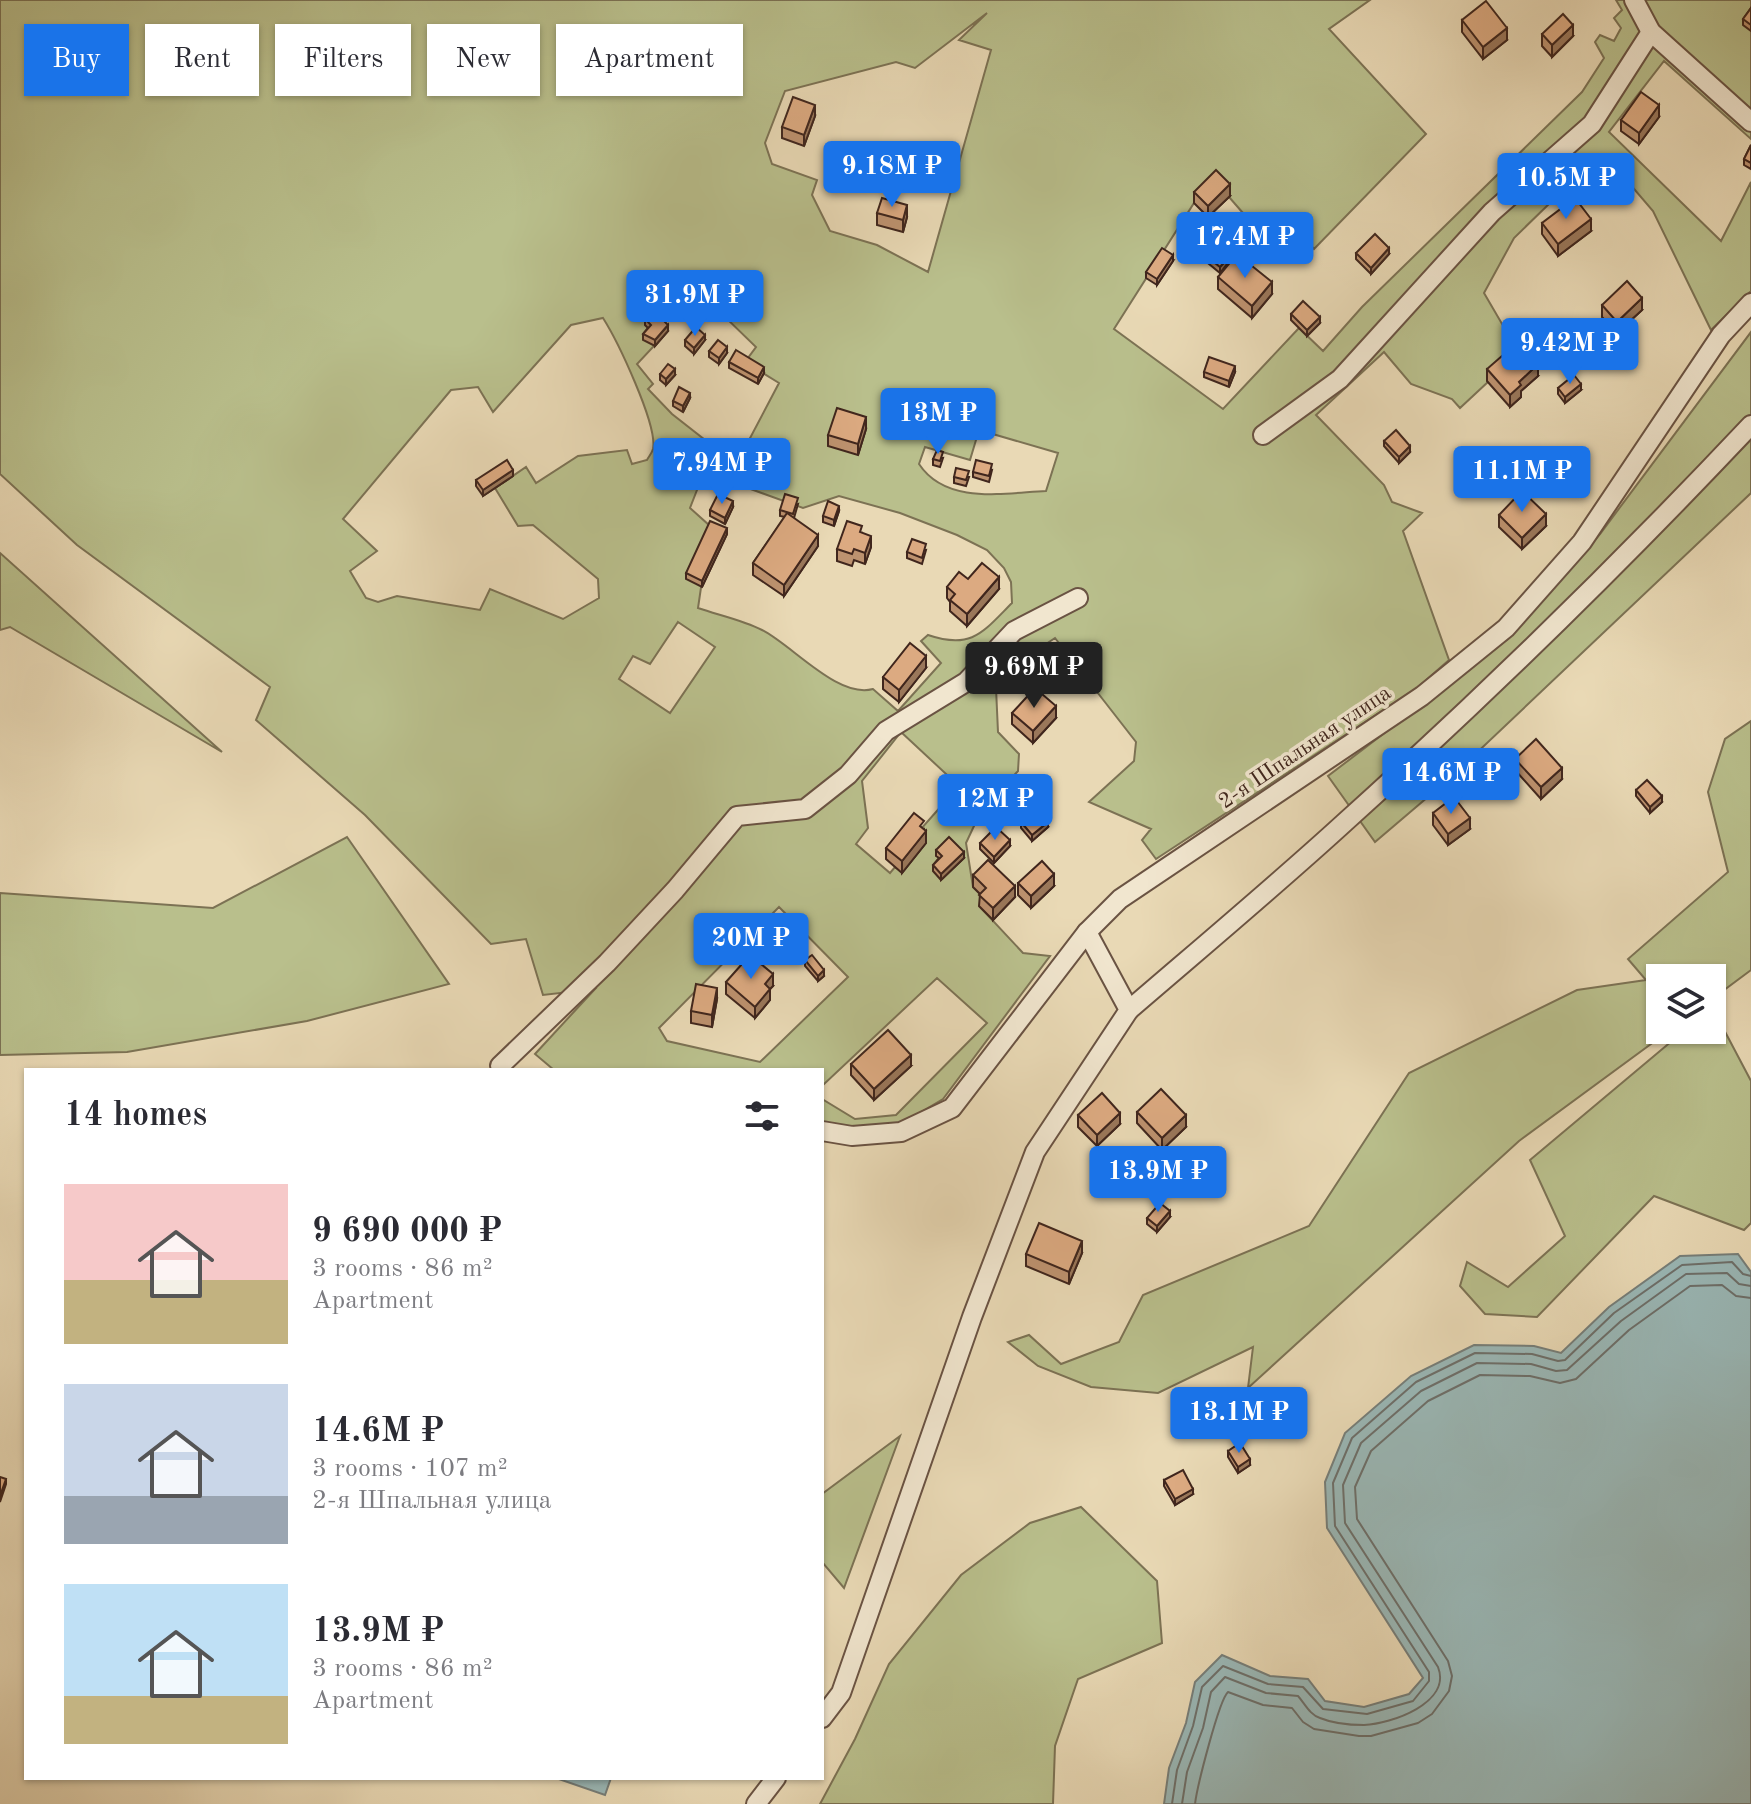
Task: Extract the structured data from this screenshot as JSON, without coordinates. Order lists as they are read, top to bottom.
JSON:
{
  "streets": {
    "street": ["2-я Шпальная улица"]
  },
  "page": {
    "chip": [
      "Buy",
      "Rent",
      "Filters",
      "New",
      "Apartment"
    ],
    "price": [
      "9.18M ₽",
      "10.5M ₽",
      "17.4M ₽",
      "31.9M ₽",
      "9.42M ₽",
      "13M ₽",
      "7.94M ₽",
      "11.1M ₽",
      "9.69M ₽",
      "14.6M ₽",
      "12M ₽",
      "20M ₽",
      "13.9M ₽",
      "13.1M ₽"
    ],
    "heading": "14 homes",
    "list": [
      {
        "name": "9 690 000 ₽",
        "note": "3 rooms · 86 m² · Apartment"
      },
      {
        "name": "14.6M ₽",
        "note": "3 rooms · 107 m² · 2-я Шпальная улица"
      },
      {
        "name": "13.9M ₽",
        "note": "3 rooms · 86 m² · Apartment"
      }
    ]
  }
}
